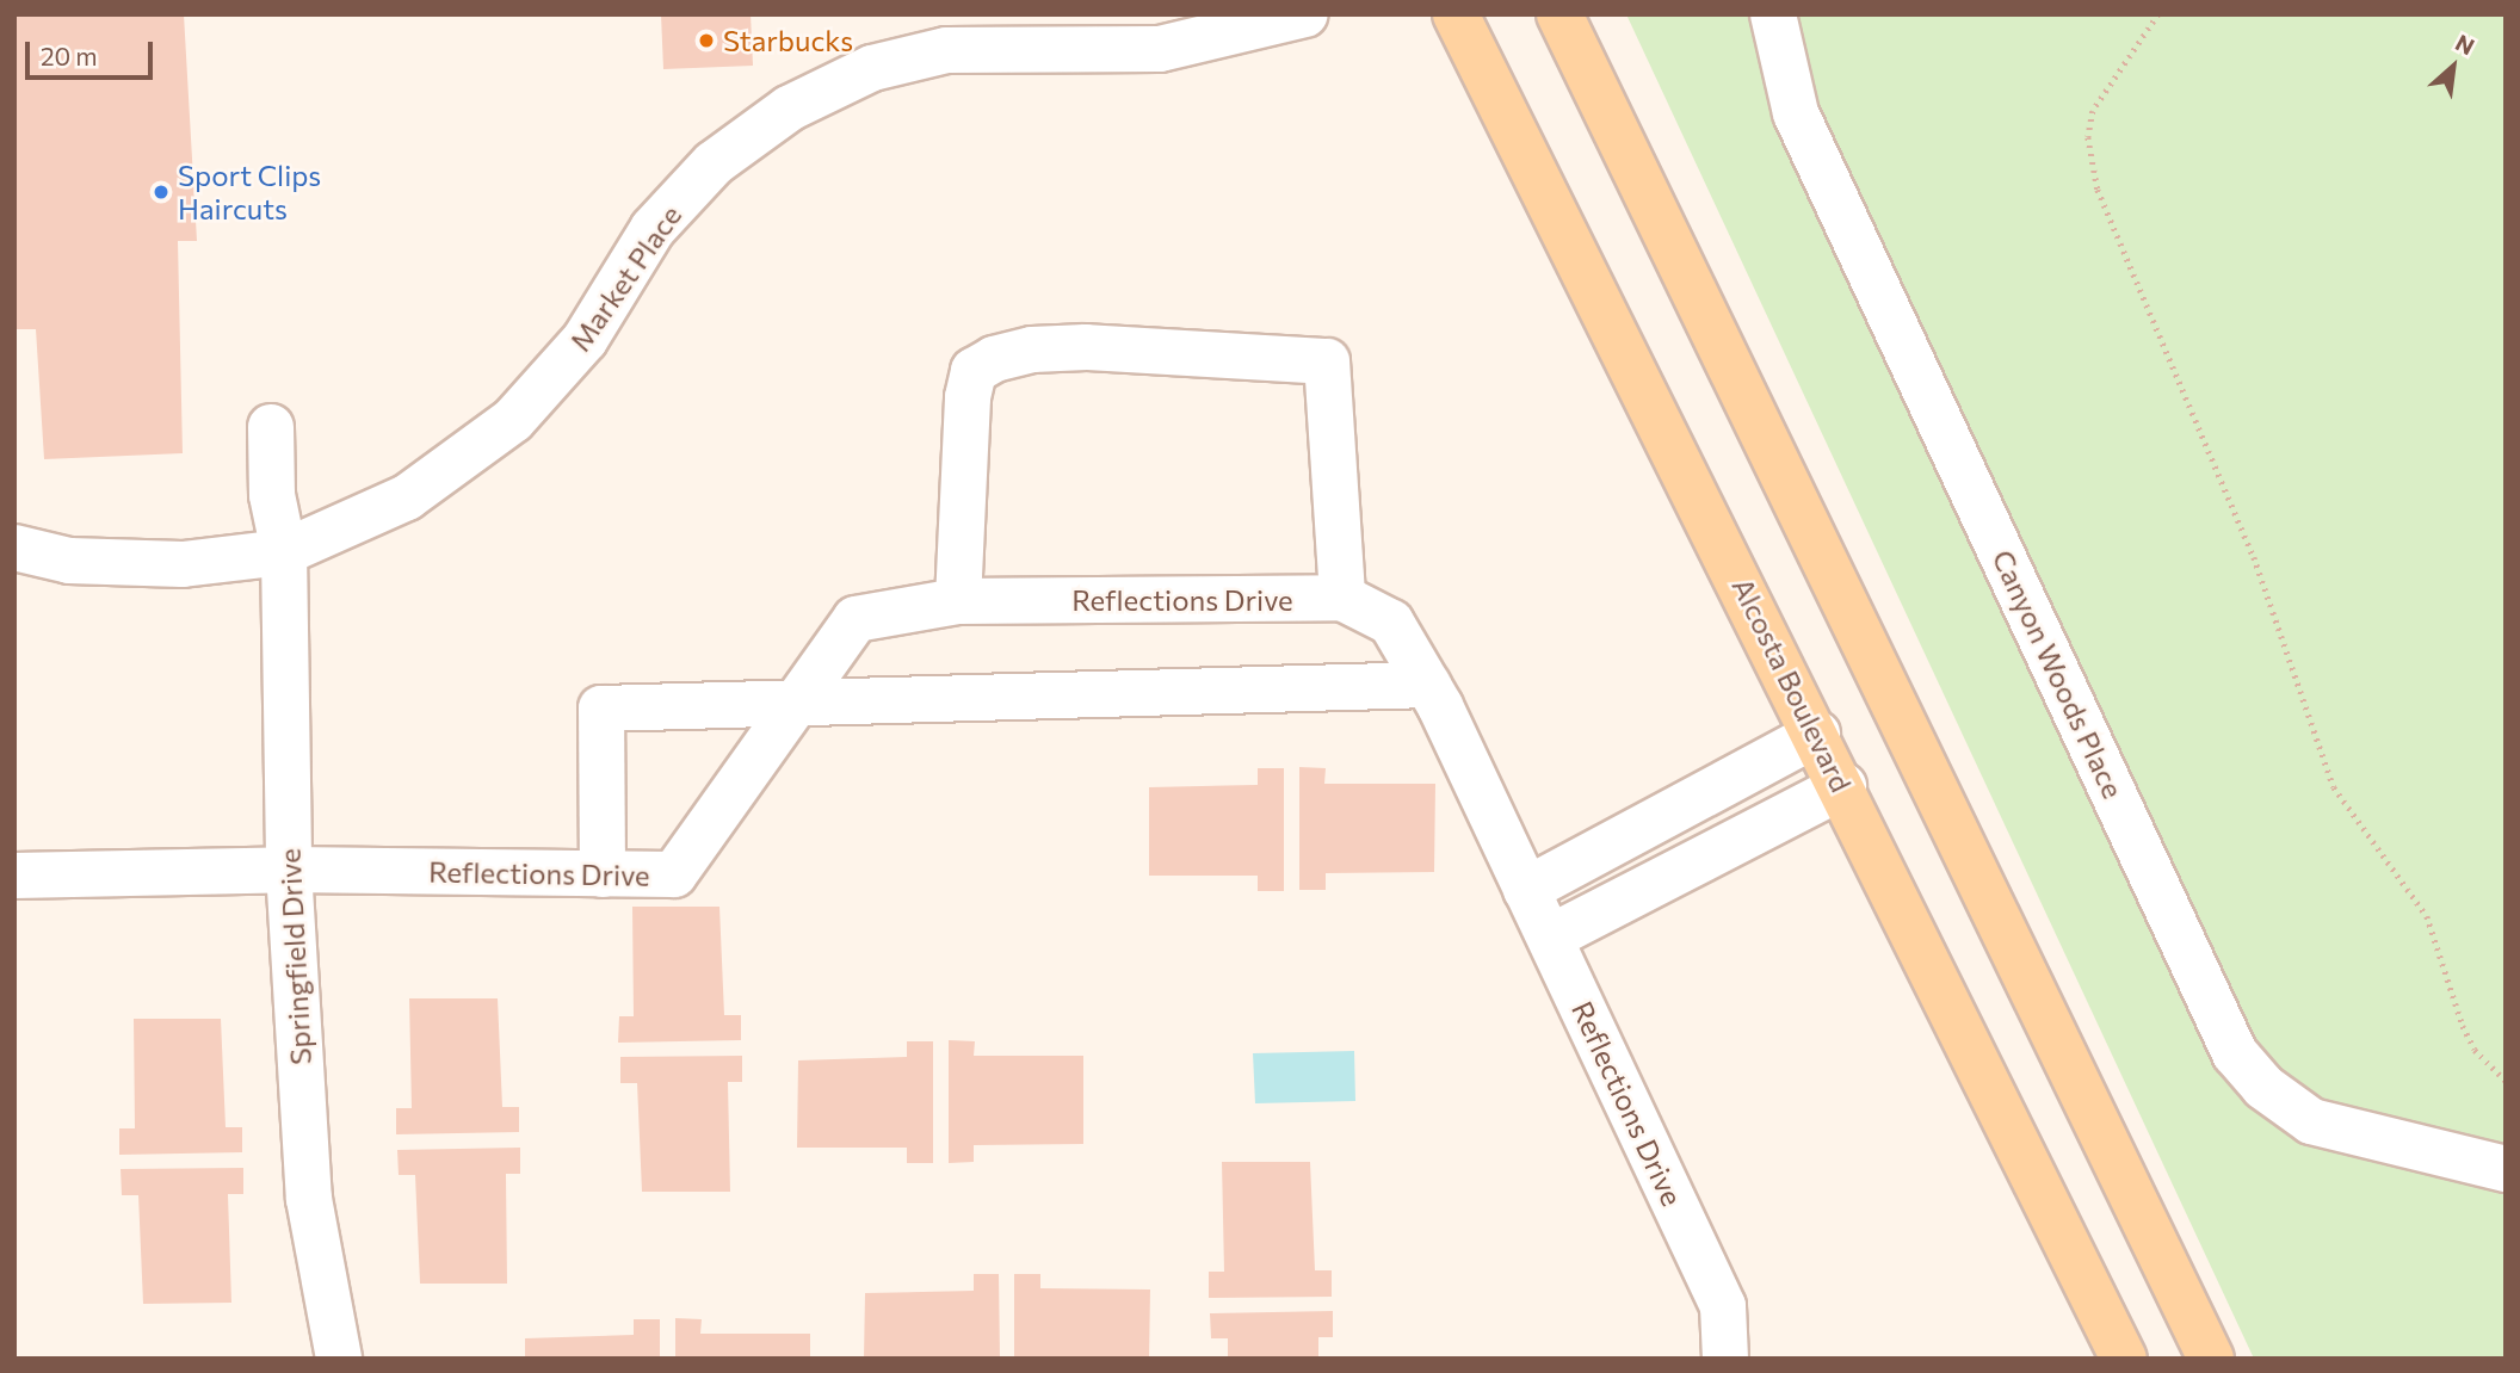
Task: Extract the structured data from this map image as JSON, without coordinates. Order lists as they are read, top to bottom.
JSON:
{
  "streets": {
    "main road": ["Alcosta Boulevard"],
    "street": [
      "Market Place",
      "Reflections Drive",
      "Canyon Woods Place",
      "Springfield Drive"
    ]
  },
  "crossings": [
    ["Market Place", "Springfield Drive"],
    ["Reflections Drive", "Springfield Drive"]
  ],
  "places": ["Starbucks", "Sport Clips Haircuts"],
  "scale_bar": "20 m",
  "north": "top right"
}
